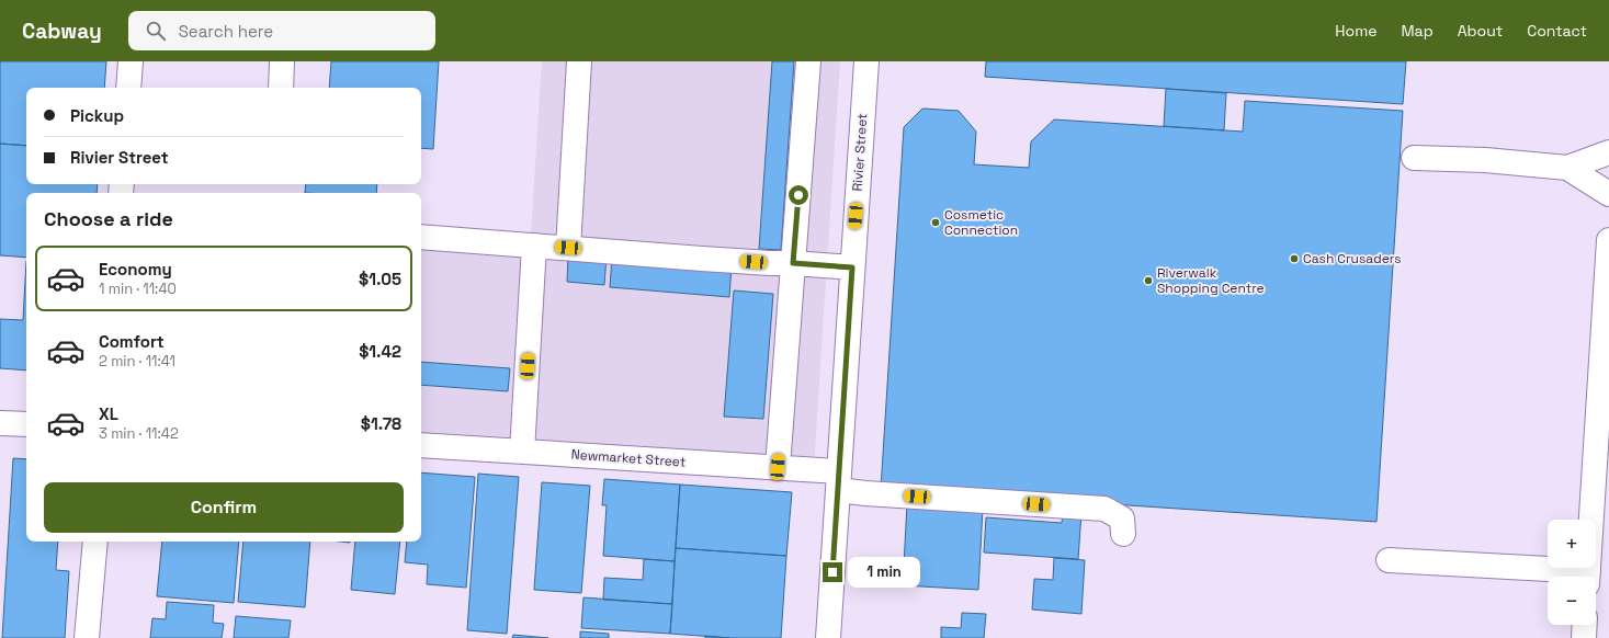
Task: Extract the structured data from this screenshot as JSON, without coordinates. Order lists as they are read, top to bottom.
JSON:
{
  "streets": {
    "street": ["Rivier Street", "Newmarket Street"]
  },
  "crossings": [
    ["Rivier Street", "Newmarket Street"]
  ],
  "places": ["Cosmetic Connection", "Cash Crusaders", "Riverwalk Shopping Centre"],
  "page": {
    "header": "Cabway",
    "search": "Search here",
    "nav": [
      "Home",
      "Map",
      "About",
      "Contact"
    ],
    "banner": ["Pickup", "Rivier Street"],
    "heading": "Choose a ride",
    "list": [
      {
        "name": "Economy",
        "note": "1 min · 11:40",
        "value": "$1.05"
      },
      {
        "name": "Comfort",
        "note": "2 min · 11:41",
        "value": "$1.42"
      },
      {
        "name": "XL",
        "note": "3 min · 11:42",
        "value": "$1.78"
      }
    ],
    "buttons": "Confirm",
    "map_buttons": ["+", "−"],
    "bubble": "1 min"
  }
}
